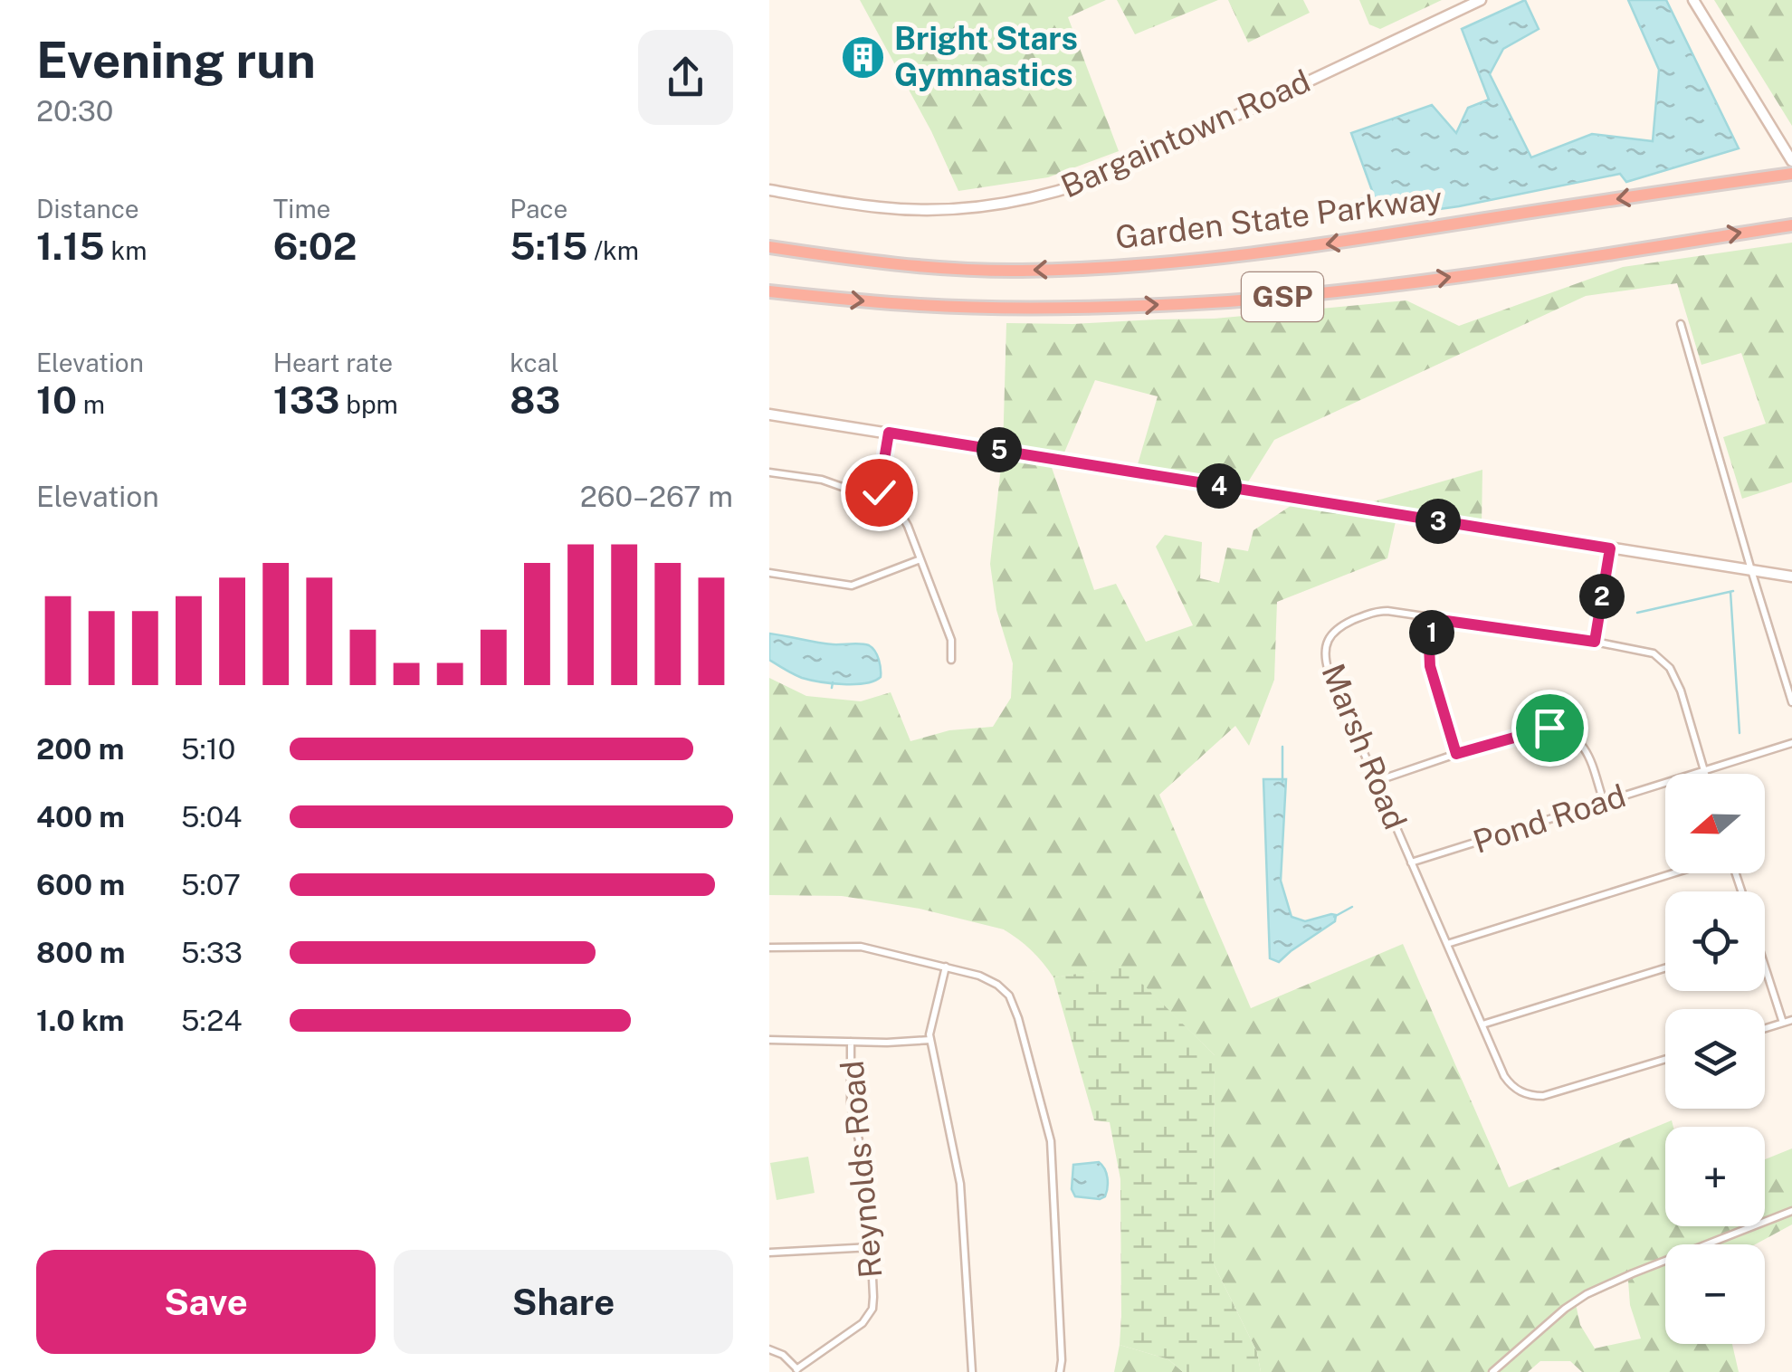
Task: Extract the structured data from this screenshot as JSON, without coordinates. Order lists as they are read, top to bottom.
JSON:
{
  "streets": {
    "highway": ["Garden State Parkway", "GSP"],
    "street": [
      "Bargaintown Road",
      "Marsh Road",
      "Pond Road",
      "Reynolds Road"
    ]
  },
  "crossings": [
    ["Marsh Road", "Pond Road"]
  ],
  "places": {
    "building": ["Bright Stars Gymnastics"]
  },
  "north": "left",
  "page": {
    "heading": ["Evening run", "20:30"],
    "stats": [
      ["Distance", "1.15 km"],
      ["Time", "6:02"],
      ["Pace", "5:15 /km"],
      ["Elevation", "10 m"],
      ["Heart rate", "133 bpm"],
      ["kcal", "83"]
    ],
    "pins": [
      "5",
      "4",
      "3",
      "2",
      "1"
    ],
    "chart": ["Elevation", "260–267 m"],
    "list": [
      {
        "name": "200 m",
        "note": "5:10"
      },
      {
        "name": "400 m",
        "note": "5:04"
      },
      {
        "name": "600 m",
        "note": "5:07"
      },
      {
        "name": "800 m",
        "note": "5:33"
      },
      {
        "name": "1.0 km",
        "note": "5:24"
      }
    ],
    "map_buttons": ["+", "−"],
    "buttons": ["Save", "Share"]
  }
}
